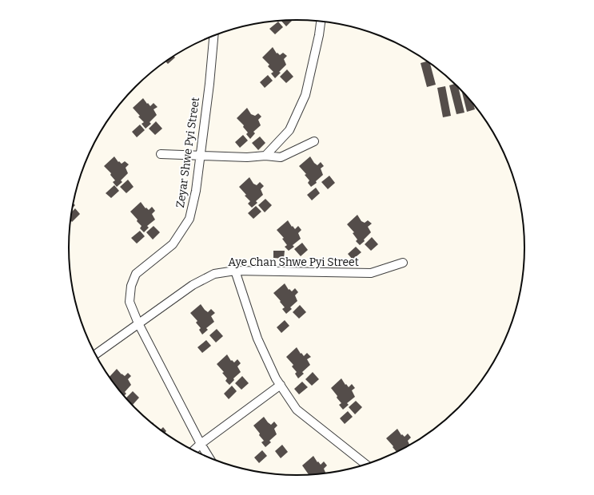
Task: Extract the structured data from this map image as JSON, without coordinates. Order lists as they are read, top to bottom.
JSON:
{
  "streets": {
    "street": ["Zeyar Shwe Pyi Street", "Aye Chan Shwe Pyi Street"]
  },
  "crossings": [
    ["Zeyar Shwe Pyi Street", "Aye Chan Shwe Pyi Street"]
  ]
}
